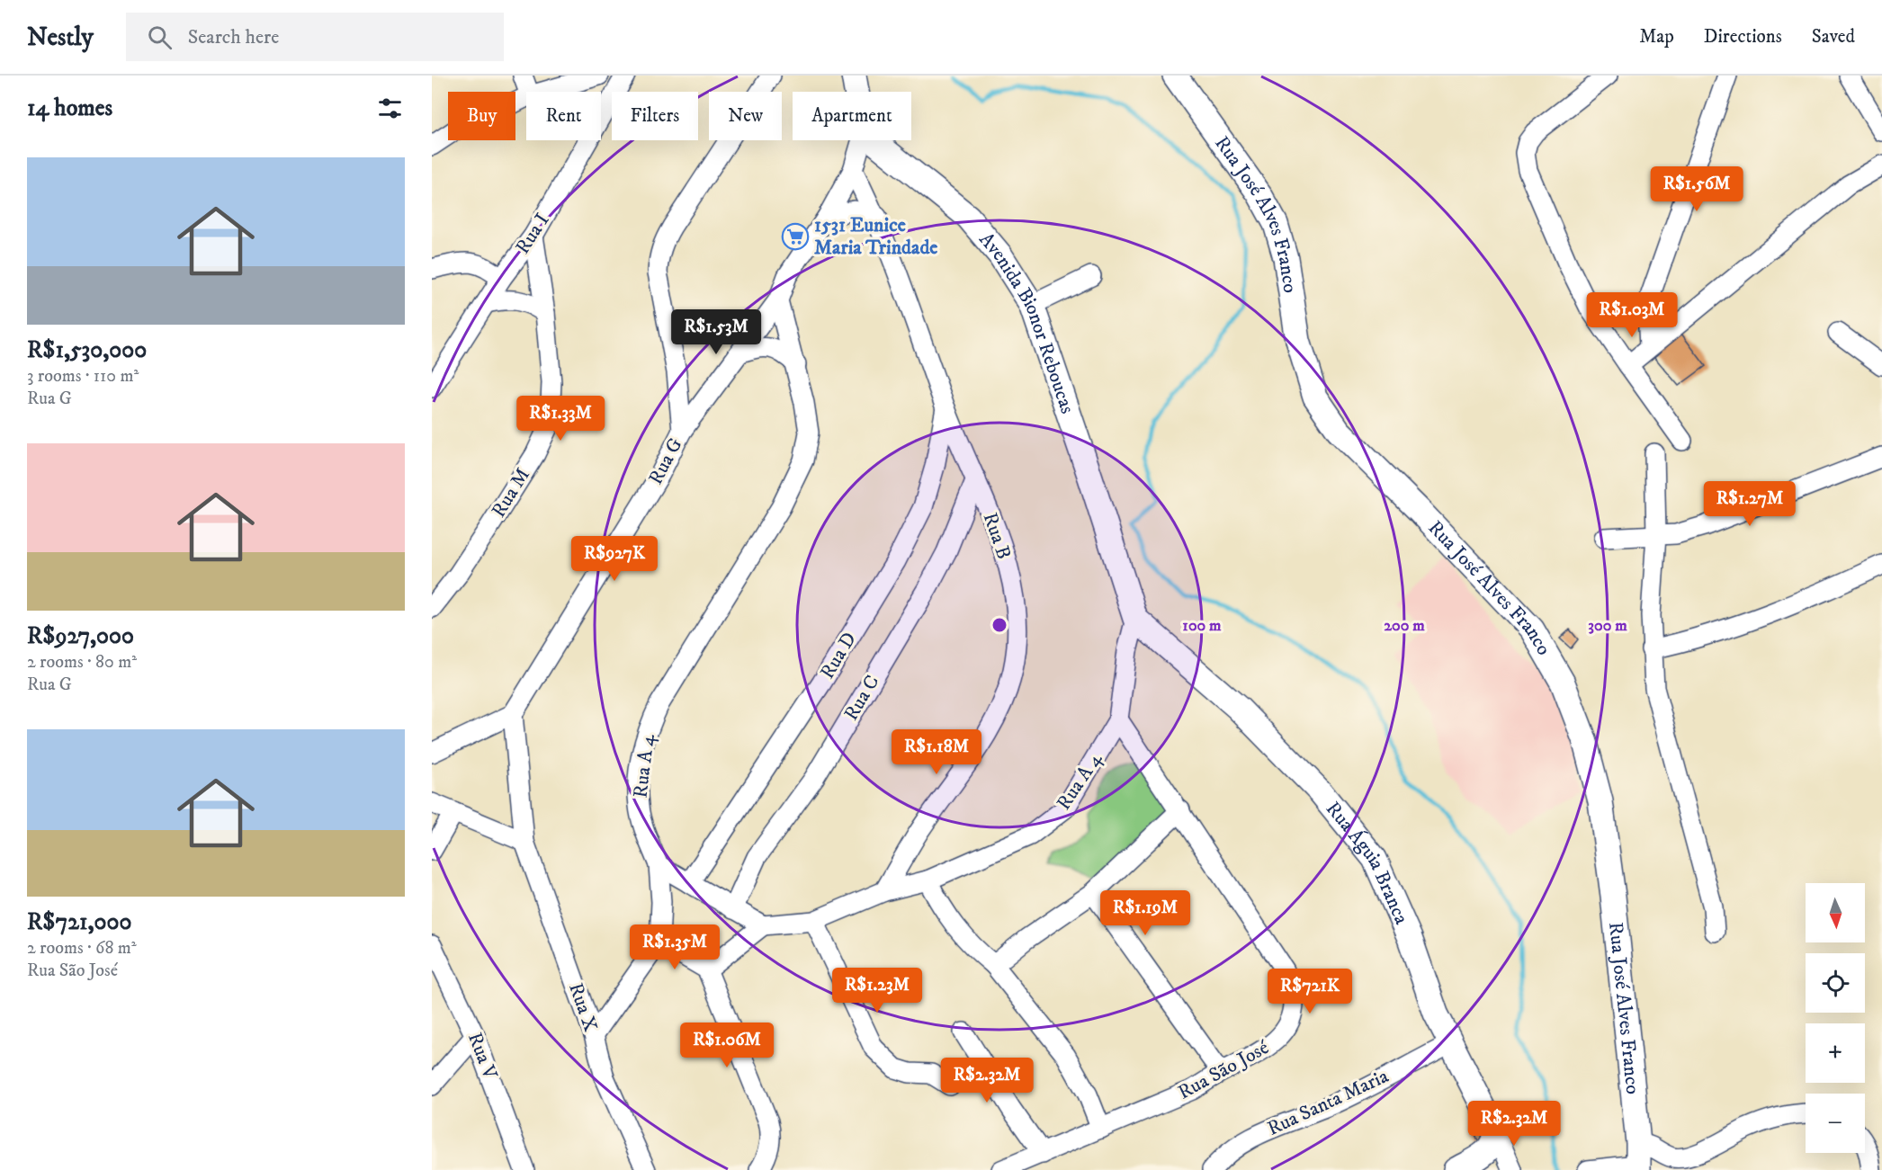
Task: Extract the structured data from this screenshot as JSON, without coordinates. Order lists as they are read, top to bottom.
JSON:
{
  "streets": {
    "main road": ["Rua José Alves Franco", "Avenida Bionor Reboucas", "Rua Águia Branca"],
    "street": [
      "Rua I",
      "Rua G",
      "Rua M",
      "Rua B",
      "Rua D",
      "Rua C",
      "Rua A 4",
      "Rua X",
      "Rua V",
      "Rua São José",
      "Rua Santa Maria"
    ]
  },
  "crossings": [
    ["Rua I", "Rua M"],
    ["Avenida Bionor Reboucas", "Rua Águia Branca"],
    ["Rua G", "Rua X"],
    ["Rua B", "Rua D"],
    ["Rua B", "Rua C"],
    ["Rua B", "Rua A 4"],
    ["Rua A 4", "Rua São José"],
    ["Rua Águia Branca", "Rua Santa Maria"]
  ],
  "places": {
    "supermarket": ["1531 Eunice Maria Trindade"]
  },
  "north": "bottom",
  "page": {
    "header": "Nestly",
    "search": "Search here",
    "nav": ["Map", "Directions", "Saved"],
    "heading": "14 homes",
    "chip": [
      "Buy",
      "Rent",
      "Filters",
      "New",
      "Apartment"
    ],
    "list": [
      {
        "name": "R$1,530,000",
        "note": "3 rooms · 110 m² · Rua G"
      },
      {
        "name": "R$927,000",
        "note": "2 rooms · 80 m² · Rua G"
      },
      {
        "name": "R$721,000",
        "note": "2 rooms · 68 m² · Rua São José"
      }
    ],
    "price": [
      "R$1.56M",
      "R$1.03M",
      "R$1.53M",
      "R$1.33M",
      "R$1.27M",
      "R$927K",
      "R$1.18M",
      "R$1.19M",
      "R$1.35M",
      "R$1.23M",
      "R$721K",
      "R$1.06M",
      "R$2.32M",
      "R$2.32M"
    ],
    "map_buttons": ["+", "−"]
  },
  "rings": ["100 m", "200 m", "300 m"]
}
